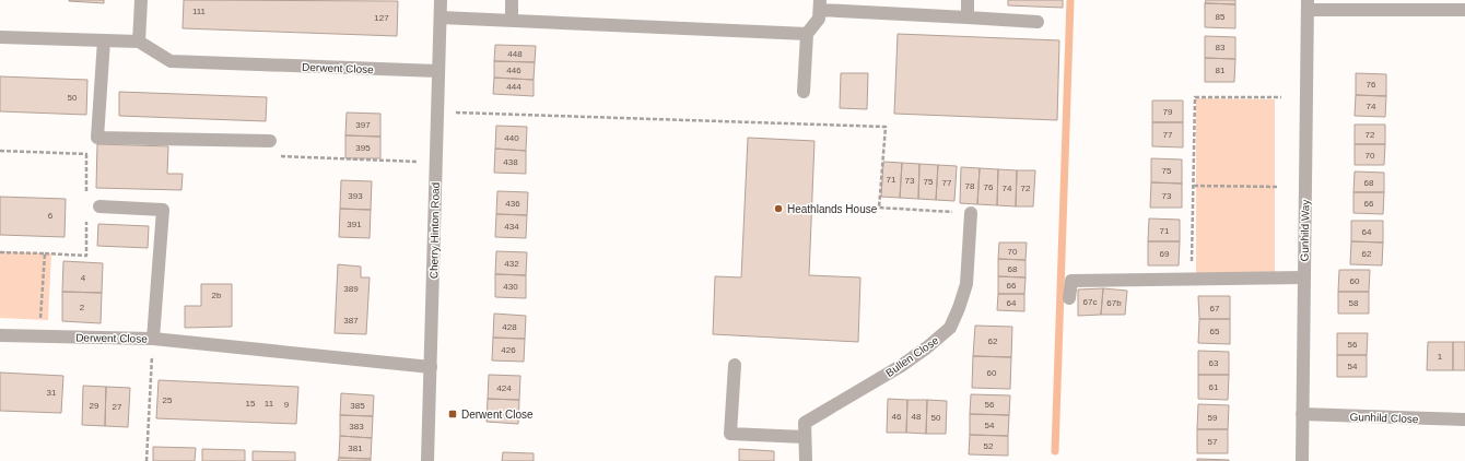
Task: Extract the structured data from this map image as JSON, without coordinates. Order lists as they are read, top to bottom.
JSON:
{
  "streets": {
    "street": [
      "Derwent Close",
      "Cherry Hinton Road",
      "Gunhild Way",
      "Bullen Close",
      "Gunhild Close"
    ]
  },
  "crossings": [
    ["Derwent Close", "Cherry Hinton Road"],
    ["Gunhild Way", "Gunhild Close"]
  ],
  "places": {
    "other": ["Heathlands House"],
    "transit": ["Derwent Close"]
  },
  "house_numbers": [
    "111",
    "85",
    "127",
    "83",
    "448",
    "446",
    "81",
    "76",
    "444",
    "50",
    "74",
    "79",
    "397",
    "77",
    "72",
    "440",
    "395",
    "70",
    "438",
    "75",
    "71",
    "73",
    "75",
    "77",
    "68",
    "78",
    "76",
    "74",
    "72",
    "393",
    "73",
    "436",
    "66",
    "6",
    "391",
    "434",
    "71",
    "64",
    "70",
    "69",
    "62",
    "432",
    "68",
    "4",
    "60",
    "66",
    "430",
    "389",
    "2b",
    "67c",
    "64",
    "67b",
    "58",
    "2",
    "67",
    "387",
    "428",
    "65",
    "62",
    "56",
    "426",
    "1",
    "63",
    "54",
    "60",
    "61",
    "424",
    "31",
    "25",
    "15",
    "11",
    "9",
    "56",
    "29",
    "385",
    "27",
    "46",
    "48",
    "50",
    "59",
    "54",
    "383",
    "57",
    "52",
    "381"
  ]
}
